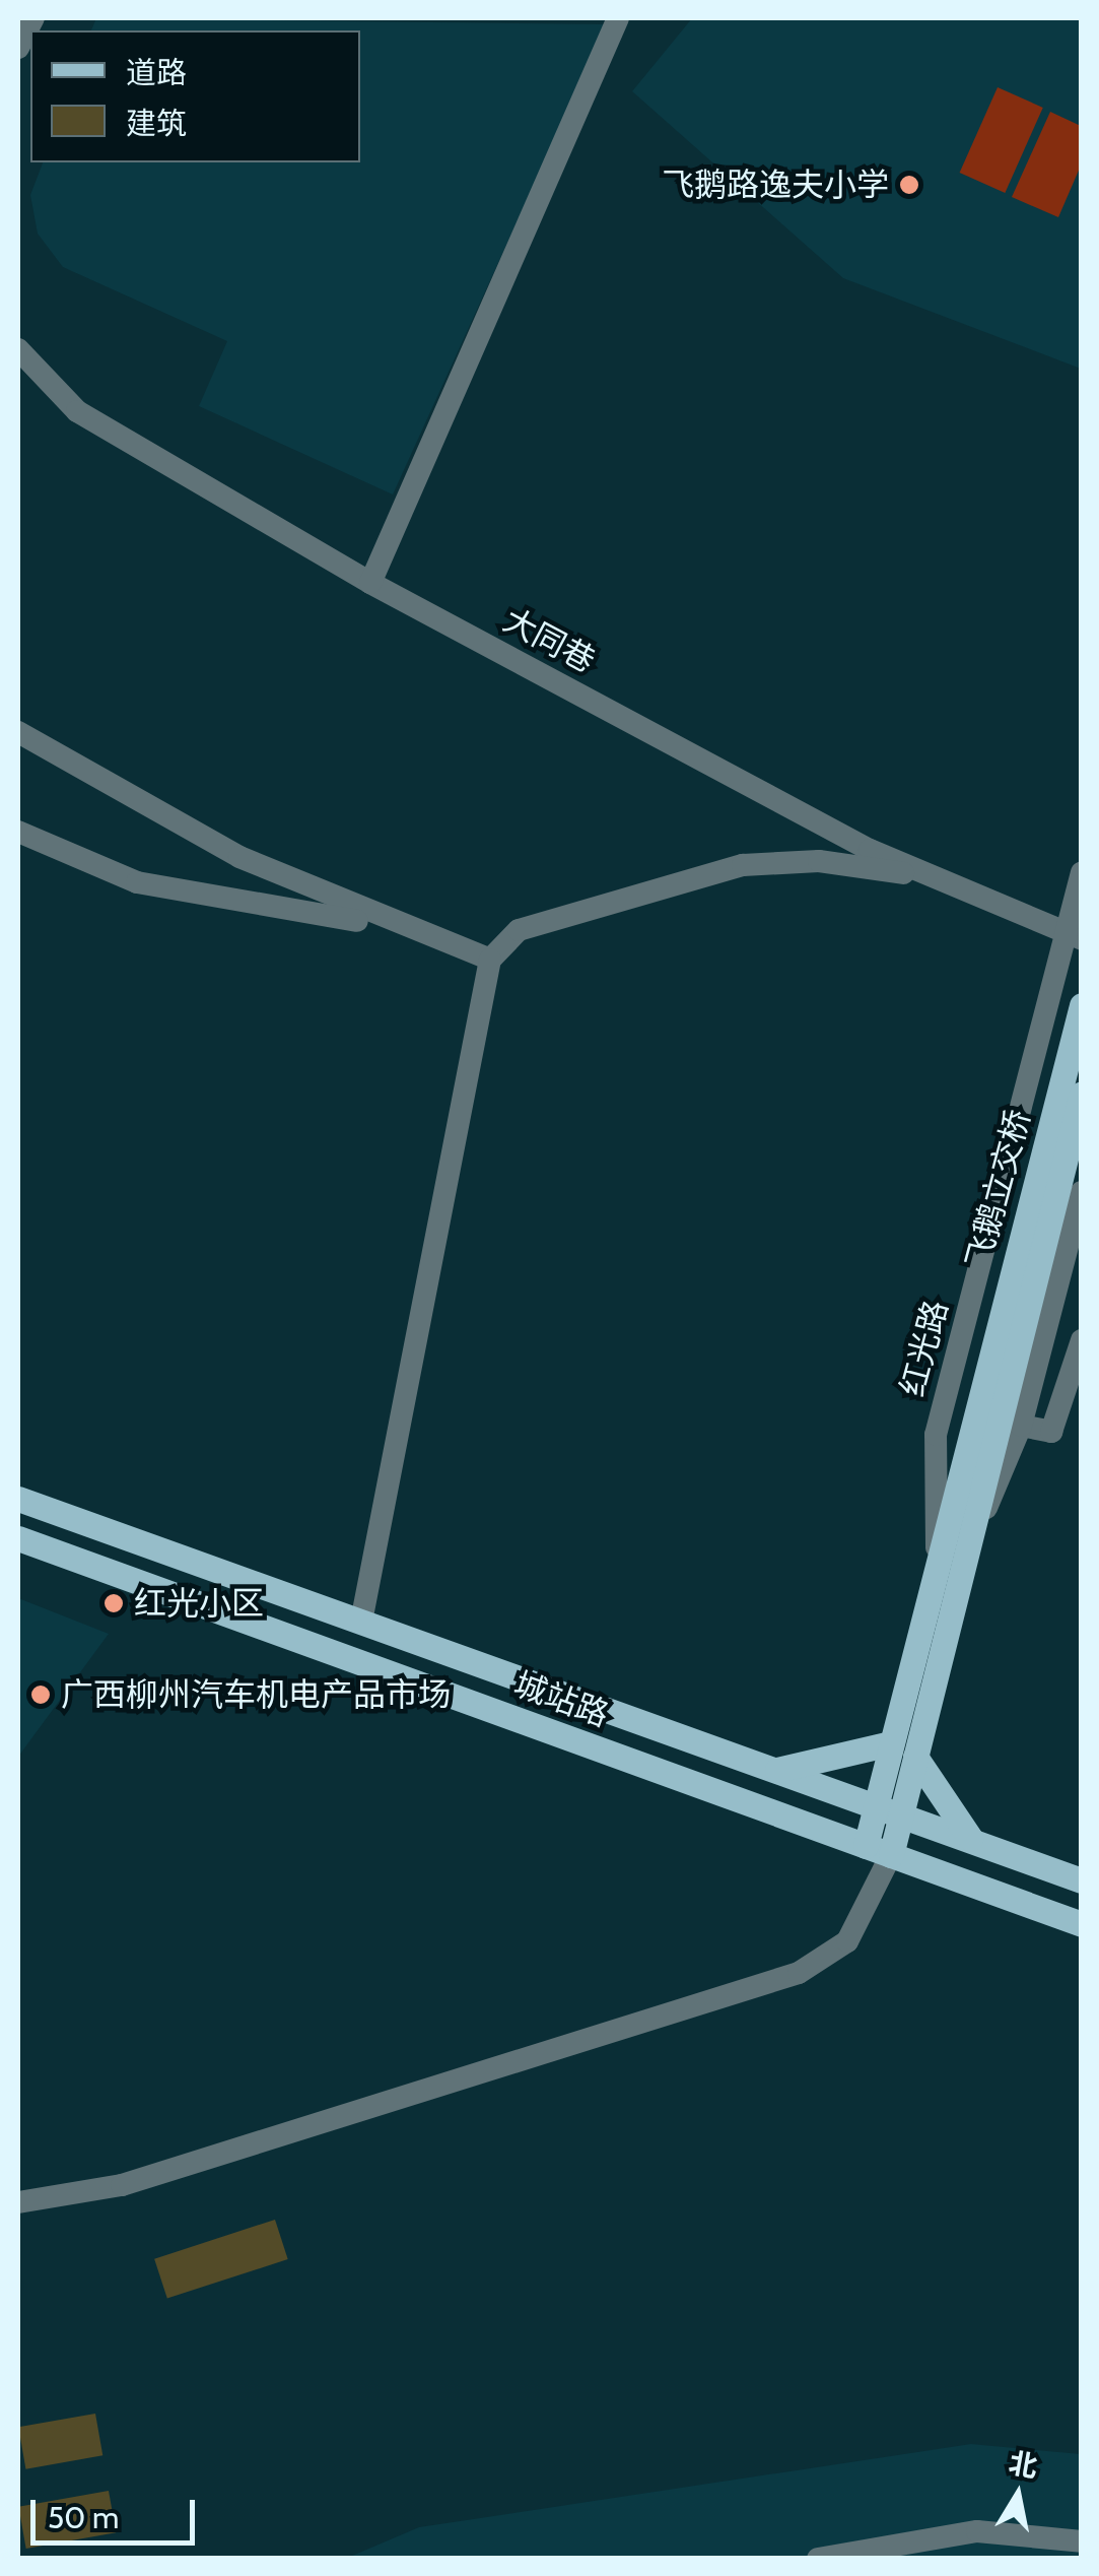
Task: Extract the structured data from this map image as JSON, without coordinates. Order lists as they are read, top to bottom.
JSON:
{
  "streets": {
    "main road": ["飞鹅立交桥", "红光路", "城站路"],
    "street": ["大同巷"]
  },
  "crossings": [
    ["大同巷", "红光路"],
    ["飞鹅立交桥", "红光路"],
    ["红光路", "城站路"]
  ],
  "places": ["飞鹅路逸夫小学", "红光小区", "广西柳州汽车机电产品市场"],
  "legend": ["道路", "建筑"],
  "scale_bar": "50 m",
  "north": "top"
}
